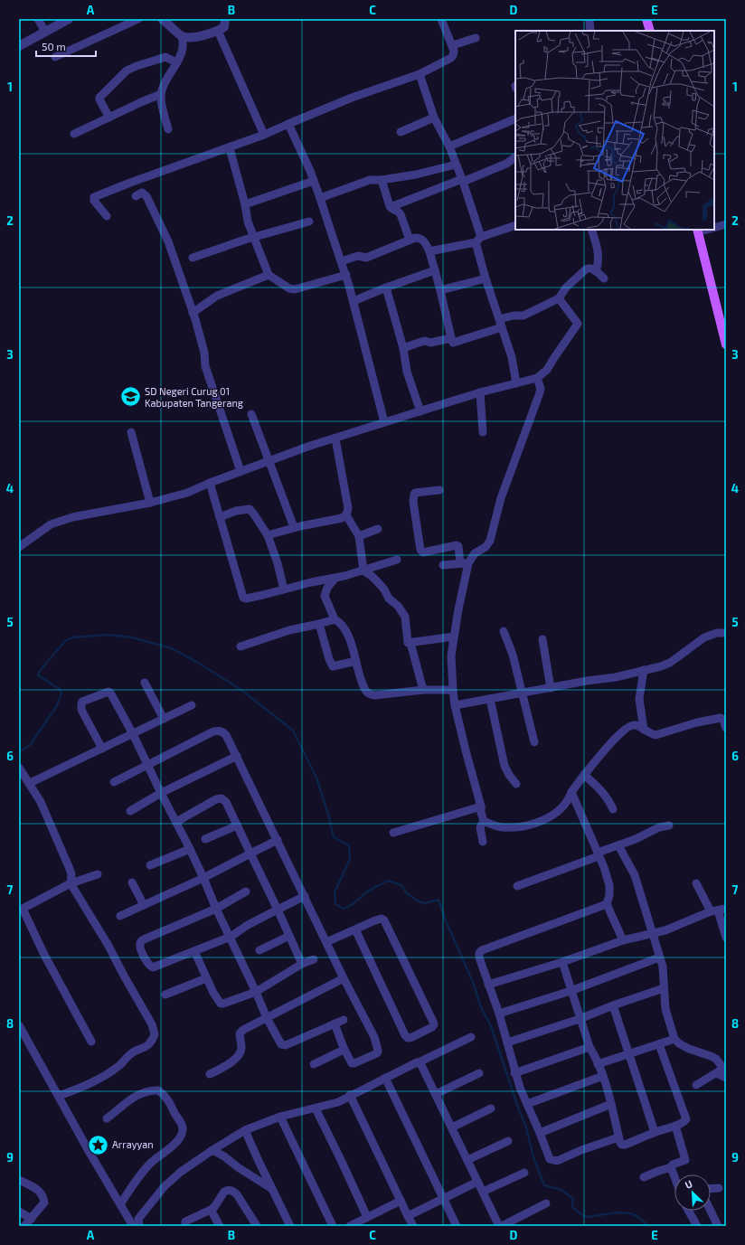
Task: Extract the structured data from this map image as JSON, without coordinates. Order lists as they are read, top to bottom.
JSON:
{
  "places": {
    "school or university": ["SD Negeri Curug 01 Kabupaten Tangerang"],
    "place": ["Arrayyan"]
  },
  "scale_bar": "50 m",
  "north": "top left",
  "grid": {
    "columns": [
      "A",
      "B",
      "C",
      "D",
      "E"
    ],
    "rows": [
      "1",
      "2",
      "3",
      "4",
      "5",
      "6",
      "7",
      "8",
      "9"
    ]
  }
}
